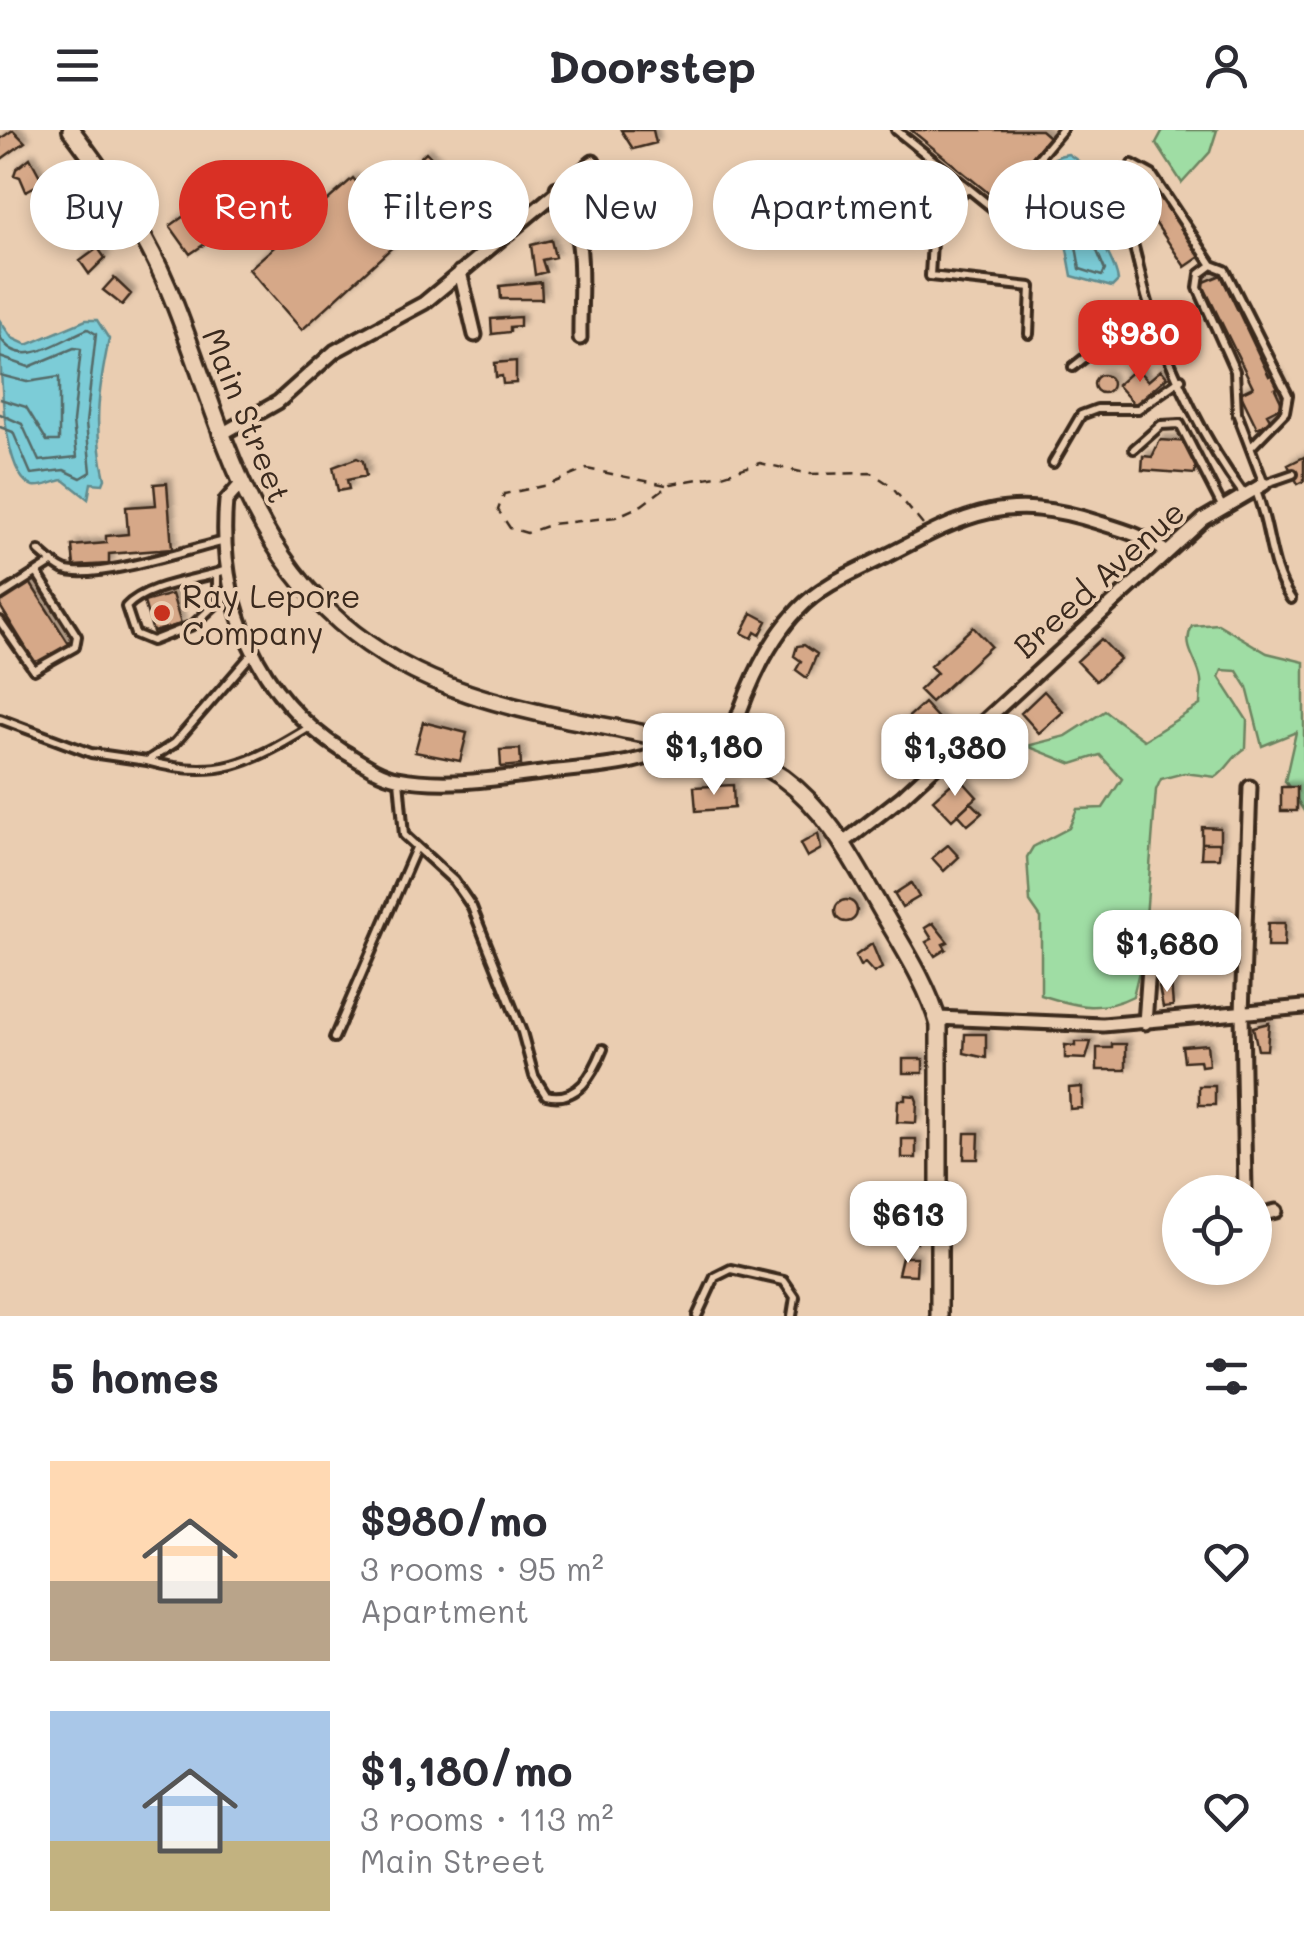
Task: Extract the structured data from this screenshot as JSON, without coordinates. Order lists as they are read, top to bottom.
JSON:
{
  "streets": {
    "main road": ["Main Street"],
    "street": ["Breed Avenue"]
  },
  "crossings": [
    ["Main Street", "Breed Avenue"]
  ],
  "places": ["Ray Lepore Company"],
  "page": {
    "header": "Doorstep",
    "chip": [
      "Buy",
      "Rent",
      "Filters",
      "New",
      "Apartment",
      "House"
    ],
    "price": [
      "$980",
      "$1,180",
      "$1,380",
      "$1,680",
      "$613"
    ],
    "heading": "5 homes",
    "list": [
      {
        "name": "$980/mo",
        "note": "3 rooms · 95 m² · Apartment"
      },
      {
        "name": "$1,180/mo",
        "note": "3 rooms · 113 m² · Main Street"
      }
    ]
  }
}
